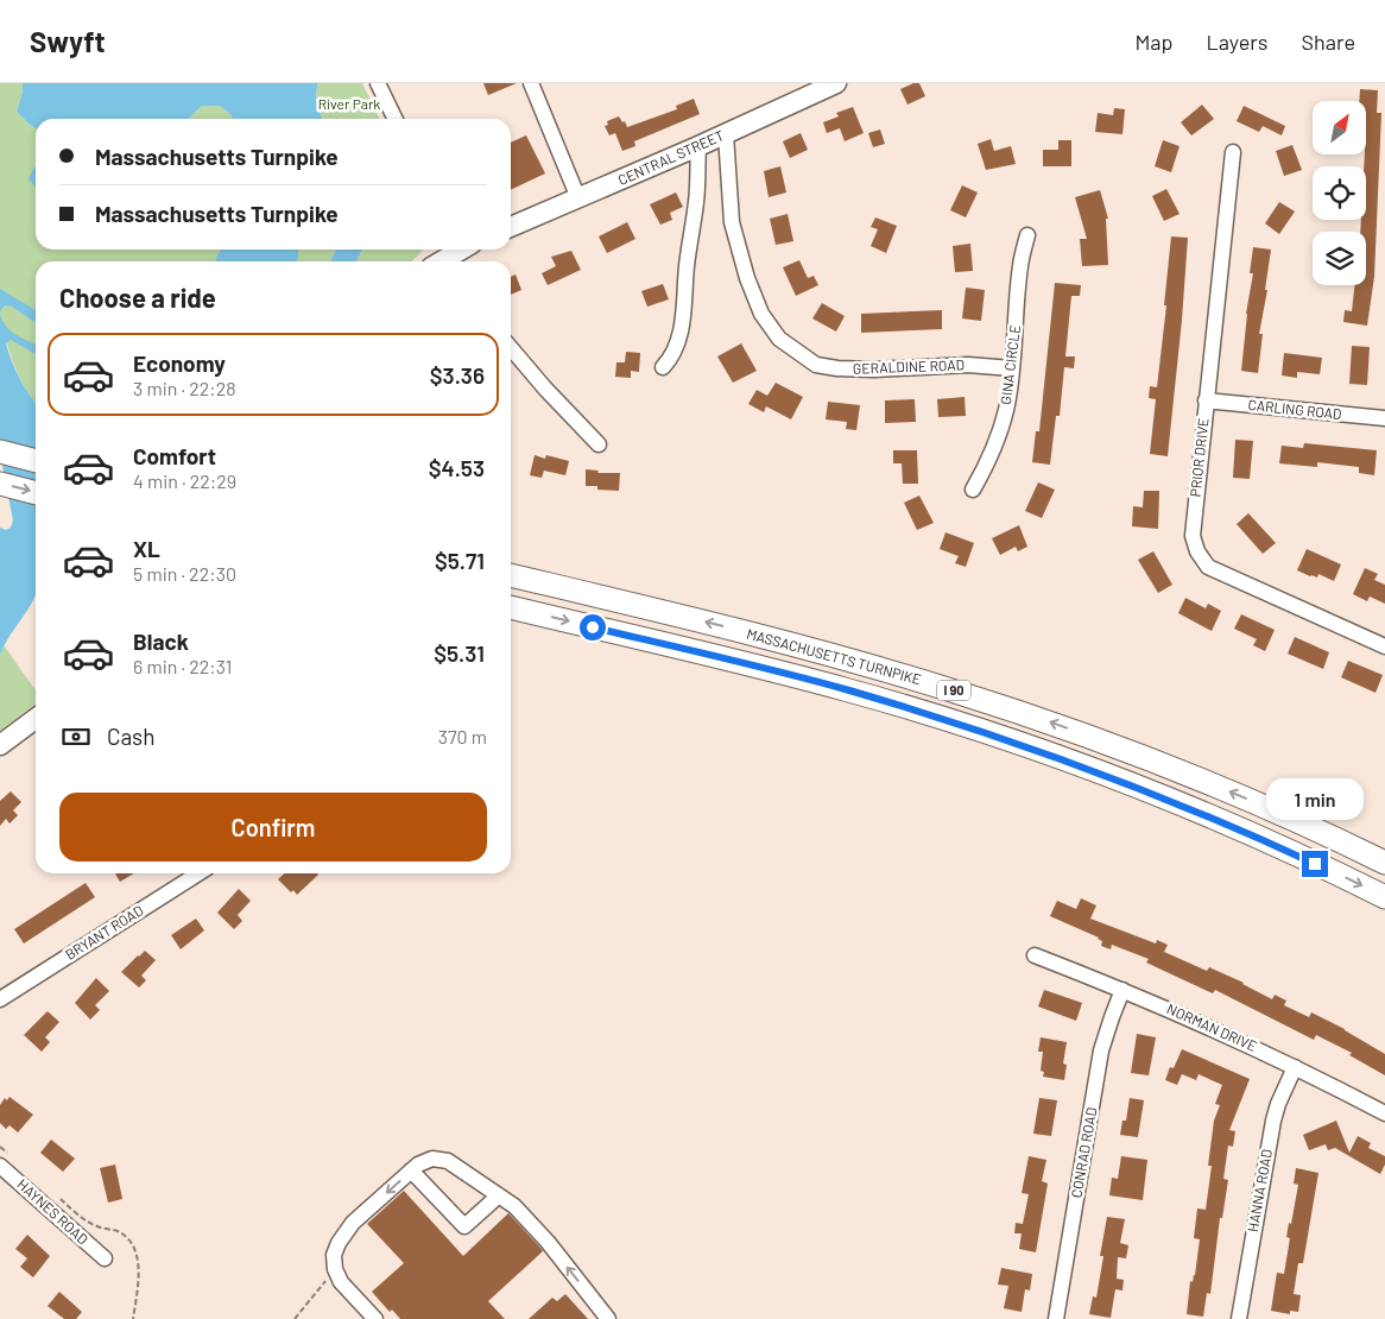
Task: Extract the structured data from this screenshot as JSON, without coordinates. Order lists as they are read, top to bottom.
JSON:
{
  "streets": {
    "highway": ["MASSACHUSETTS TURNPIKE", "I 90"],
    "main road": ["CENTRAL STREET"],
    "street": [
      "GINA CIRCLE",
      "GERALDINE ROAD",
      "CARLING ROAD",
      "PRIOR DRIVE",
      "BRYANT ROAD",
      "NORMAN DRIVE",
      "CONRAD ROAD",
      "HANNA ROAD",
      "HAYNES ROAD"
    ]
  },
  "crossings": [
    ["CENTRAL STREET", "GERALDINE ROAD"],
    ["GINA CIRCLE", "GERALDINE ROAD"],
    ["CARLING ROAD", "PRIOR DRIVE"],
    ["NORMAN DRIVE", "CONRAD ROAD"],
    ["NORMAN DRIVE", "HANNA ROAD"]
  ],
  "parks": ["River Park"],
  "north": "top right",
  "page": {
    "header": "Swyft",
    "nav": ["Map", "Layers", "Share"],
    "banner": ["Massachusetts Turnpike", "Massachusetts Turnpike"],
    "heading": "Choose a ride",
    "list": [
      {
        "name": "Economy",
        "note": "3 min · 22:28",
        "value": "$3.36"
      },
      {
        "name": "Comfort",
        "note": "4 min · 22:29",
        "value": "$4.53"
      },
      {
        "name": "XL",
        "note": "5 min · 22:30",
        "value": "$5.71"
      },
      {
        "name": "Black",
        "note": "6 min · 22:31",
        "value": "$5.31"
      }
    ],
    "pay": ["Cash", "370 m"],
    "bubble": "1 min",
    "buttons": "Confirm"
  }
}
